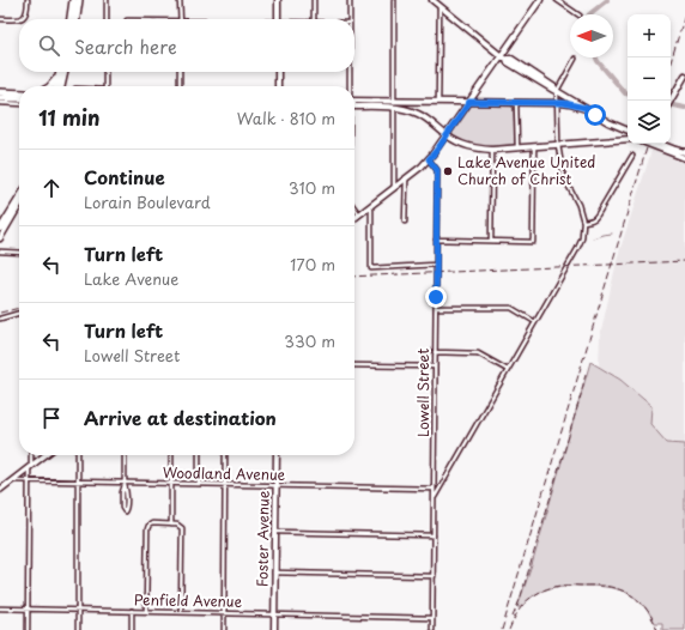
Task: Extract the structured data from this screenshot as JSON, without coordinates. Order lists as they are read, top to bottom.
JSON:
{
  "streets": {
    "street": [
      "Lowell Street",
      "Woodland Avenue",
      "Foster Avenue",
      "Penfield Avenue"
    ]
  },
  "crossings": [
    ["Lowell Street", "Woodland Avenue"],
    ["Lowell Street", "Penfield Avenue"],
    ["Woodland Avenue", "Foster Avenue"],
    ["Foster Avenue", "Penfield Avenue"]
  ],
  "places": ["Lake Avenue United Church of Christ"],
  "north": "left",
  "page": {
    "map_buttons": ["+", "−"],
    "search": "Search here",
    "heading": ["11 min", "Walk · 810 m"],
    "list": [
      ["Continue", "Lorain Boulevard", "310 m"],
      ["Turn left", "Lake Avenue", "170 m"],
      ["Turn left", "Lowell Street", "330 m"],
      "Arrive at destination"
    ]
  }
}
